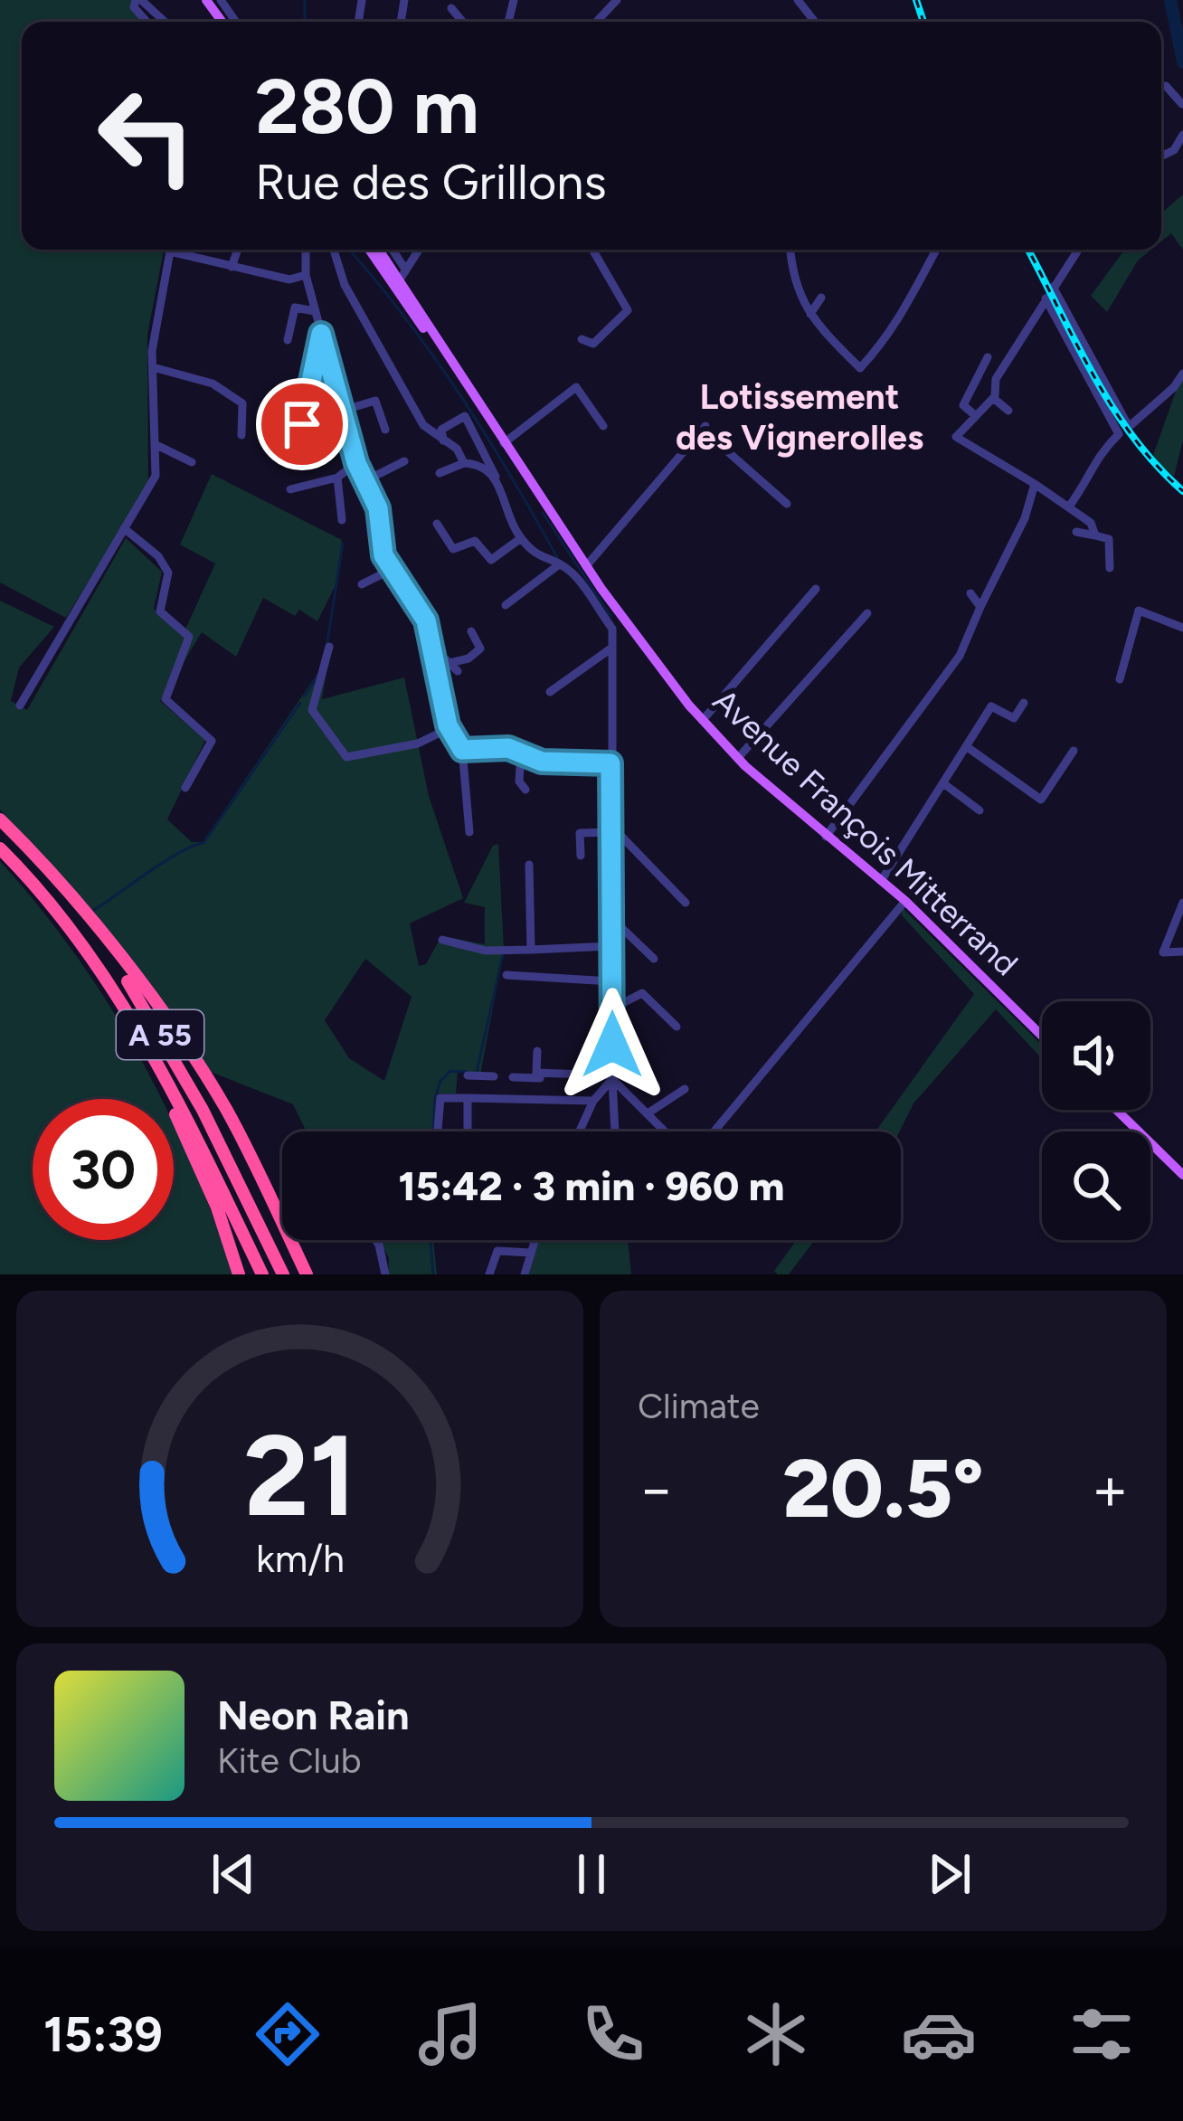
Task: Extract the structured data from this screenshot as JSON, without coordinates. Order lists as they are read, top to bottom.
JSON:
{
  "streets": {
    "highway": ["A 55"],
    "main road": ["Avenue François Mitterrand"]
  },
  "districts": ["Lotissement des Vignerolles"],
  "page": {
    "turn": ["280 m", "Rue des Grillons"],
    "limit": "30",
    "trip": "15:42 · 3 min · 960 m",
    "tile": "Climate",
    "heat": ["−", "20.5°", "+"],
    "song": ["Neon Rain", "Kite Club"],
    "tabs": "15:39",
    "gauge": ["21", "km/h"]
  }
}
